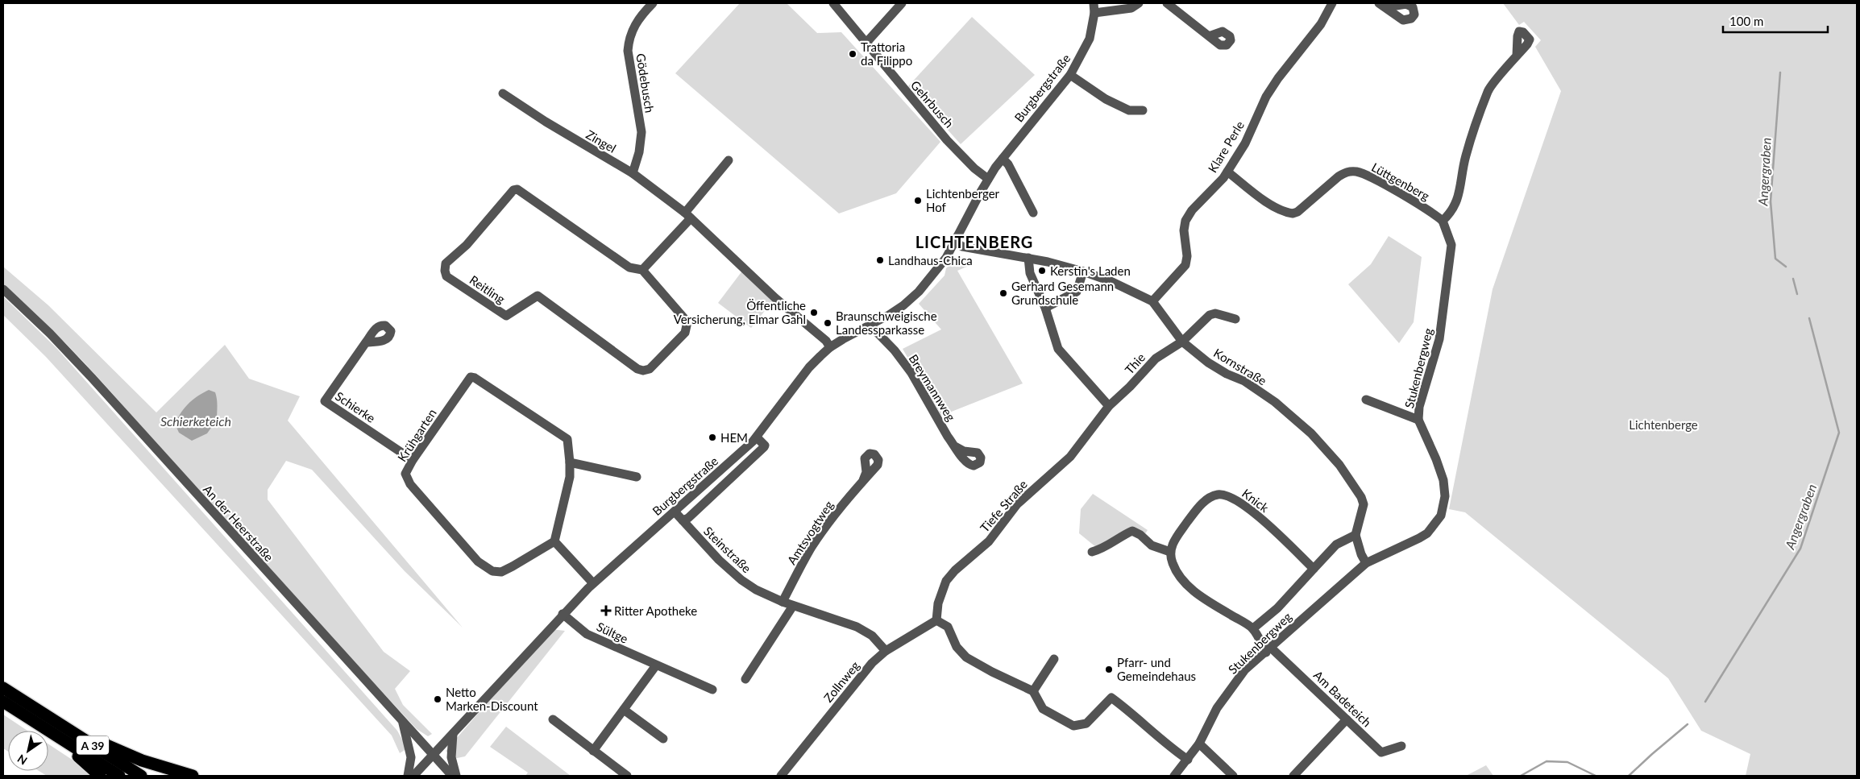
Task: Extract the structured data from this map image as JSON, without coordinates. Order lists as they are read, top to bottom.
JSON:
{
  "streets": {
    "highway": ["A 39"],
    "street": [
      "Gödebusch",
      "Burgbergstraße",
      "Gehrbusch",
      "Zingel",
      "Klare Perle",
      "Lüttgenberg",
      "Reitling",
      "Thie",
      "Kornstraße",
      "Stukenbergweg",
      "Breymannweg",
      "Schierke",
      "Krühgarten",
      "Knick",
      "Tiefe Straße",
      "An der Heerstraße",
      "Amtsvogtweg",
      "Steinstraße",
      "Sültge",
      "Zollnweg",
      "Am Badeteich"
    ]
  },
  "crossings": [
    ["Gödebusch", "Zingel"],
    ["Burgbergstraße", "Gehrbusch"],
    ["Burgbergstraße", "Zingel"],
    ["Burgbergstraße", "Kornstraße"],
    ["Burgbergstraße", "Breymannweg"],
    ["Burgbergstraße", "An der Heerstraße"],
    ["Burgbergstraße", "Steinstraße"],
    ["Burgbergstraße", "Sültge"],
    ["Klare Perle", "Lüttgenberg"],
    ["Klare Perle", "Kornstraße"],
    ["Lüttgenberg", "Stukenbergweg"],
    ["Thie", "Kornstraße"],
    ["Thie", "Tiefe Straße"],
    ["Stukenbergweg", "Am Badeteich"],
    ["Schierke", "Krühgarten"],
    ["Tiefe Straße", "Zollnweg"],
    ["Amtsvogtweg", "Steinstraße"],
    ["Steinstraße", "Zollnweg"]
  ],
  "districts": ["LICHTENBERG"],
  "water": ["Angergraben", "Schierketeich"],
  "parks": ["Lichtenberge"],
  "places": {
    "other": [
      "Trattoria da Filippo",
      "Lichtenberger Hof",
      "Landhaus-Chica",
      "Kerstin's Laden",
      "Gerhard Gesemann Grundschule",
      "Öffentliche Versicherung, Elmar Gahl",
      "Braunschweigische Landessparkasse",
      "HEM",
      "Pfarr- und Gemeindehaus",
      "Netto Marken-Discount"
    ],
    "health": ["Ritter Apotheke"]
  },
  "scale_bar": "100 m",
  "north": "bottom left"
}
